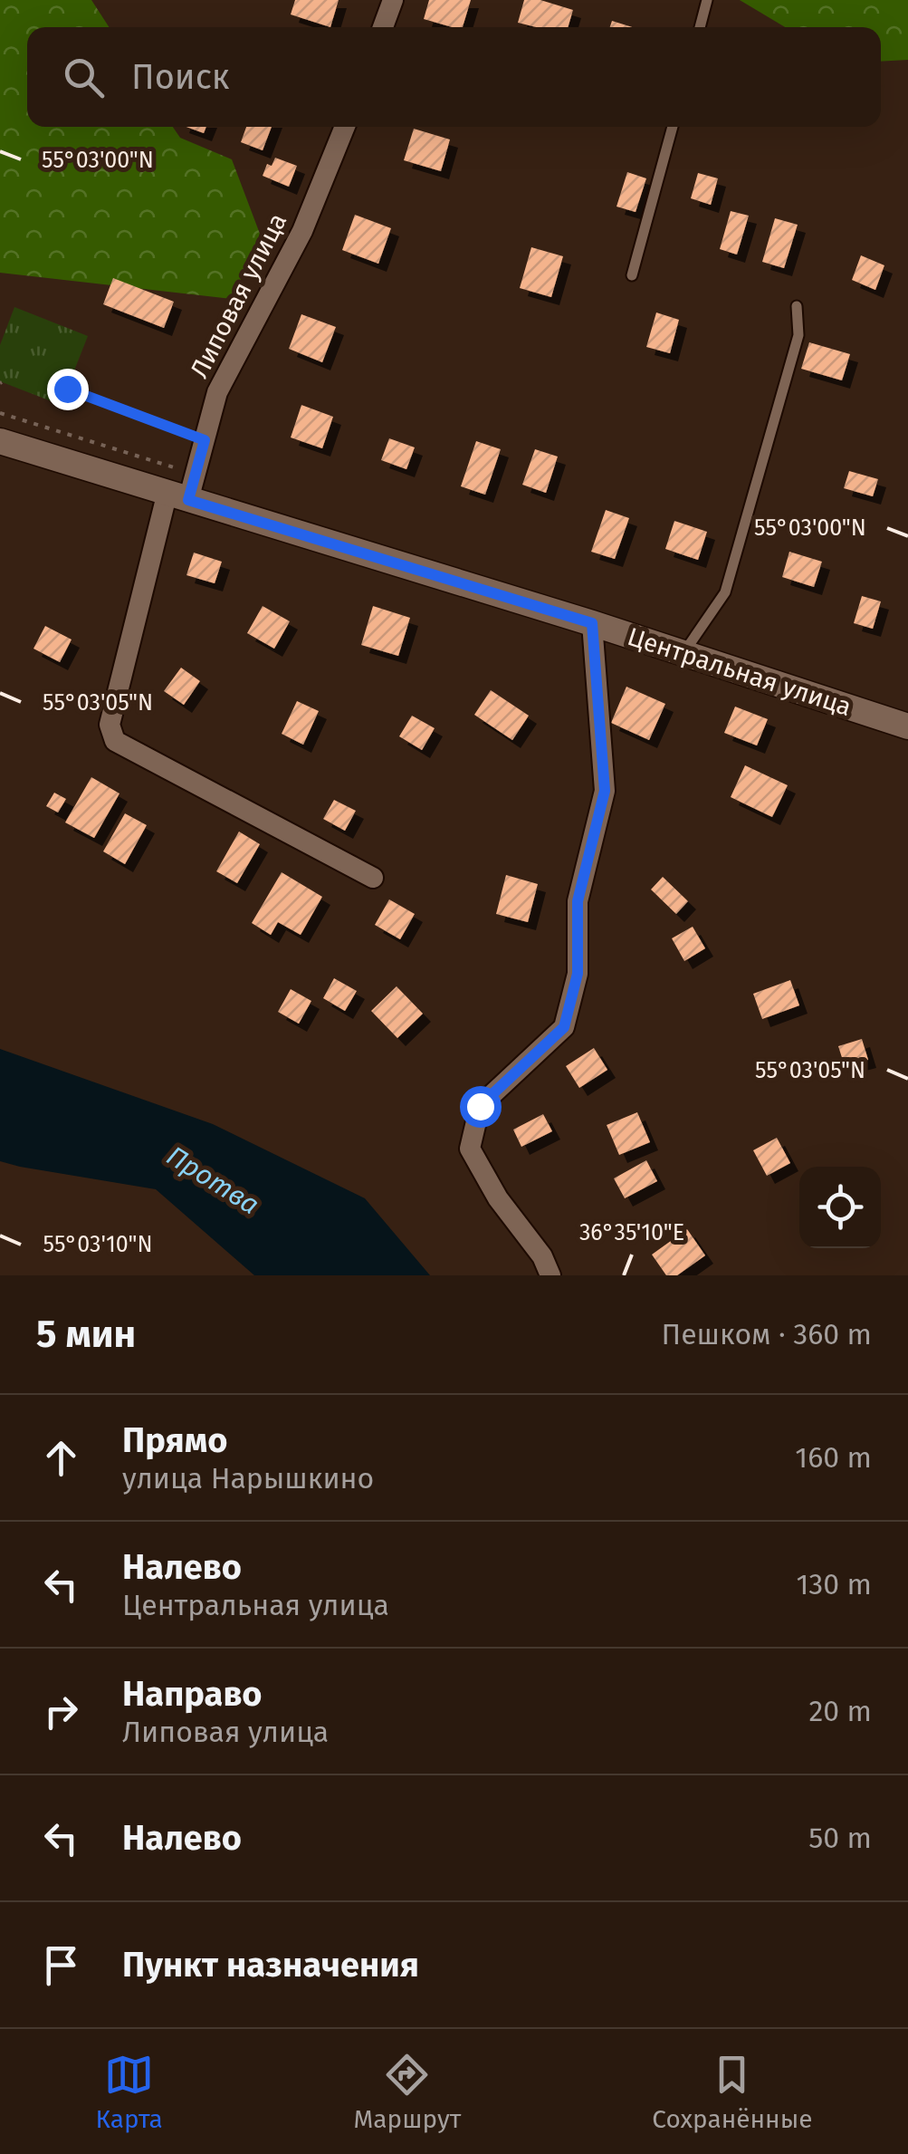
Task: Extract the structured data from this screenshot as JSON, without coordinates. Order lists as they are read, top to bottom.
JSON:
{
  "streets": {
    "street": ["Липовая улица", "Центральная улица"]
  },
  "crossings": [
    ["Липовая улица", "Центральная улица"]
  ],
  "water": ["Протва"],
  "page": {
    "search": "Поиск",
    "heading": ["5 мин", "Пешком · 360 m"],
    "list": [
      ["Прямо", "улица Нарышкино", "160 m"],
      ["Налево", "Центральная улица", "130 m"],
      ["Направо", "Липовая улица", "20 m"],
      ["Налево", "50 m"],
      "Пункт назначения"
    ],
    "nav": ["Карта", "Маршрут", "Сохранённые"]
  },
  "coordinates": [
    "55°03'00\"N",
    "55°03'05\"N",
    "36°35'10\"E",
    "55°03'10\"N"
  ]
}
